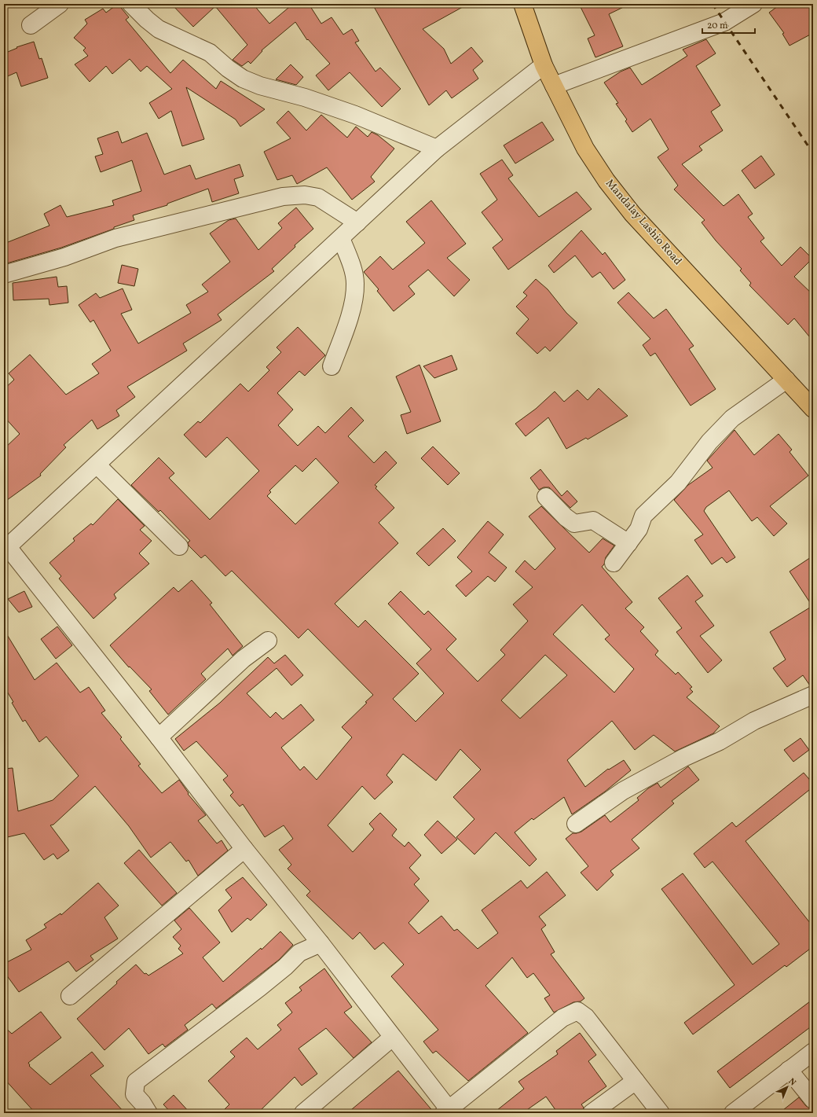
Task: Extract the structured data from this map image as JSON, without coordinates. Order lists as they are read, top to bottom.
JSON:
{
  "streets": {
    "highway": ["Mandalay Lashio Road"]
  },
  "scale_bar": "20 m",
  "north": "top right"
}
